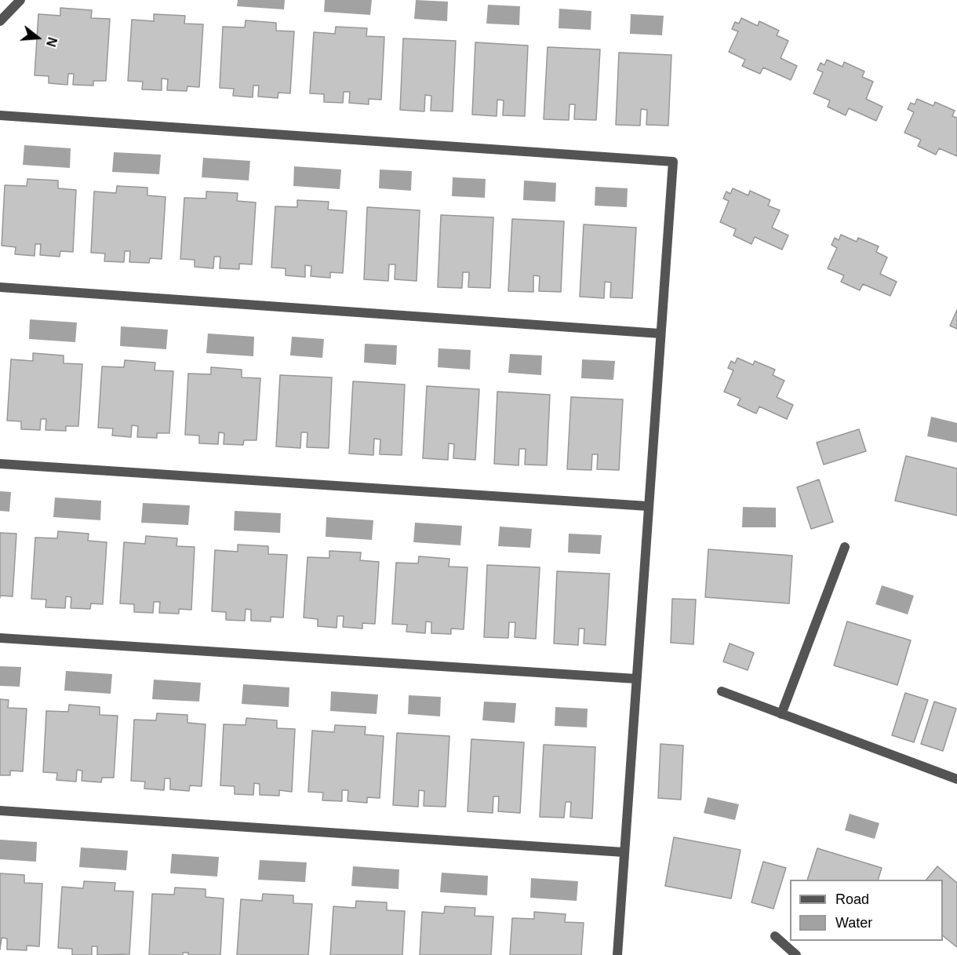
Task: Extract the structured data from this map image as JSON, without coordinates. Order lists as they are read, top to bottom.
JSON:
{
  "legend": ["Road", "Water"],
  "north": "right"
}
